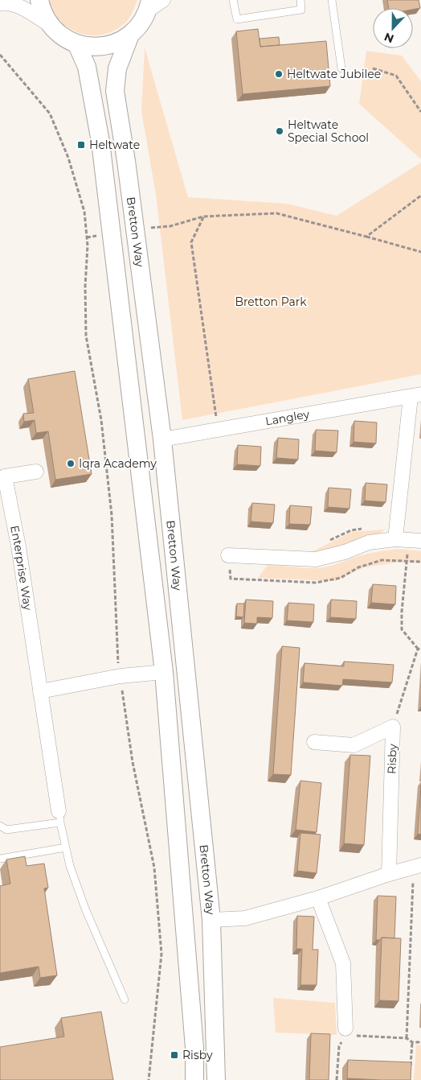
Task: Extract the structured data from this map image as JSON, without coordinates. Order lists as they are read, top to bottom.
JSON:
{
  "streets": {
    "street": [
      "Bretton Way",
      "Langley",
      "Enterprise Way",
      "Risby"
    ]
  },
  "crossings": [
    ["Bretton Way", "Langley"]
  ],
  "parks": ["Bretton Park"],
  "places": {
    "other": ["Heltwate Jubilee", "Heltwate Special School", "Iqra Academy"],
    "transit": ["Heltwate", "Risby"]
  },
  "north": "bottom"
}
